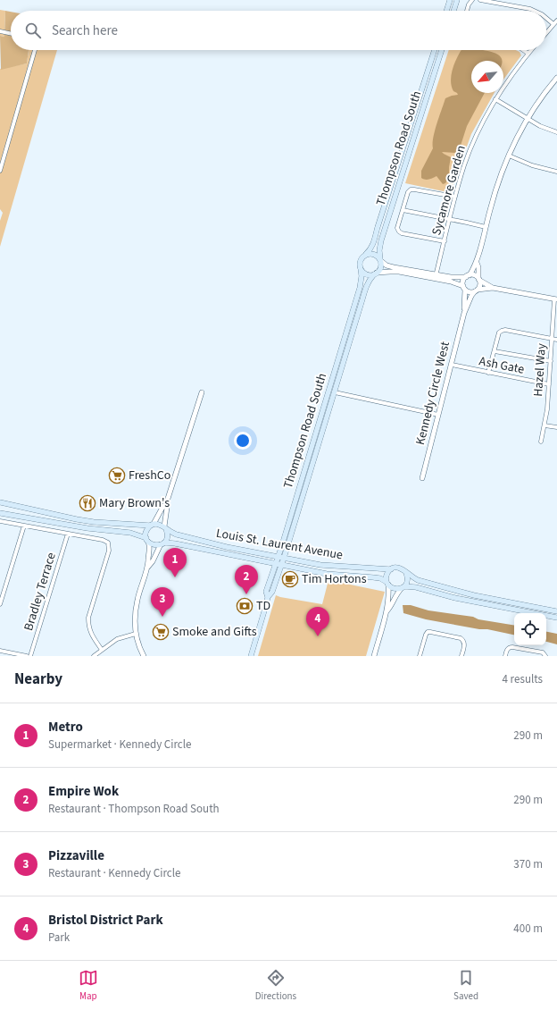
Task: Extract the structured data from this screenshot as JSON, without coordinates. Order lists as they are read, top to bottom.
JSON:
{
  "streets": {
    "main road": ["Thompson Road South", "Louis St. Laurent Avenue"],
    "street": [
      "Sycamore Garden",
      "Ash Gate",
      "Hazel Way",
      "Kennedy Circle West",
      "Bradley Terrace"
    ]
  },
  "crossings": [
    ["Thompson Road South", "Louis St. Laurent Avenue"],
    ["Ash Gate", "Hazel Way"],
    ["Ash Gate", "Kennedy Circle West"]
  ],
  "places": {
    "supermarket": ["FreshCo", "Smoke and Gifts"],
    "restaurant": ["Mary Brown's"],
    "cafe": ["Tim Hortons"],
    "bank": ["TD"]
  },
  "north": "bottom left",
  "page": {
    "search": "Search here",
    "pins": [
      "1",
      "2",
      "3",
      "4"
    ],
    "heading": ["Nearby", "4 results"],
    "list": [
      {
        "mark": "1",
        "name": "Metro",
        "note": "Supermarket · Kennedy Circle",
        "value": "290 m"
      },
      {
        "mark": "2",
        "name": "Empire Wok",
        "note": "Restaurant · Thompson Road South",
        "value": "290 m"
      },
      {
        "mark": "3",
        "name": "Pizzaville",
        "note": "Restaurant · Kennedy Circle",
        "value": "370 m"
      },
      {
        "mark": "4",
        "name": "Bristol District Park",
        "note": "Park",
        "value": "400 m"
      }
    ],
    "nav": ["Map", "Directions", "Saved"]
  }
}
